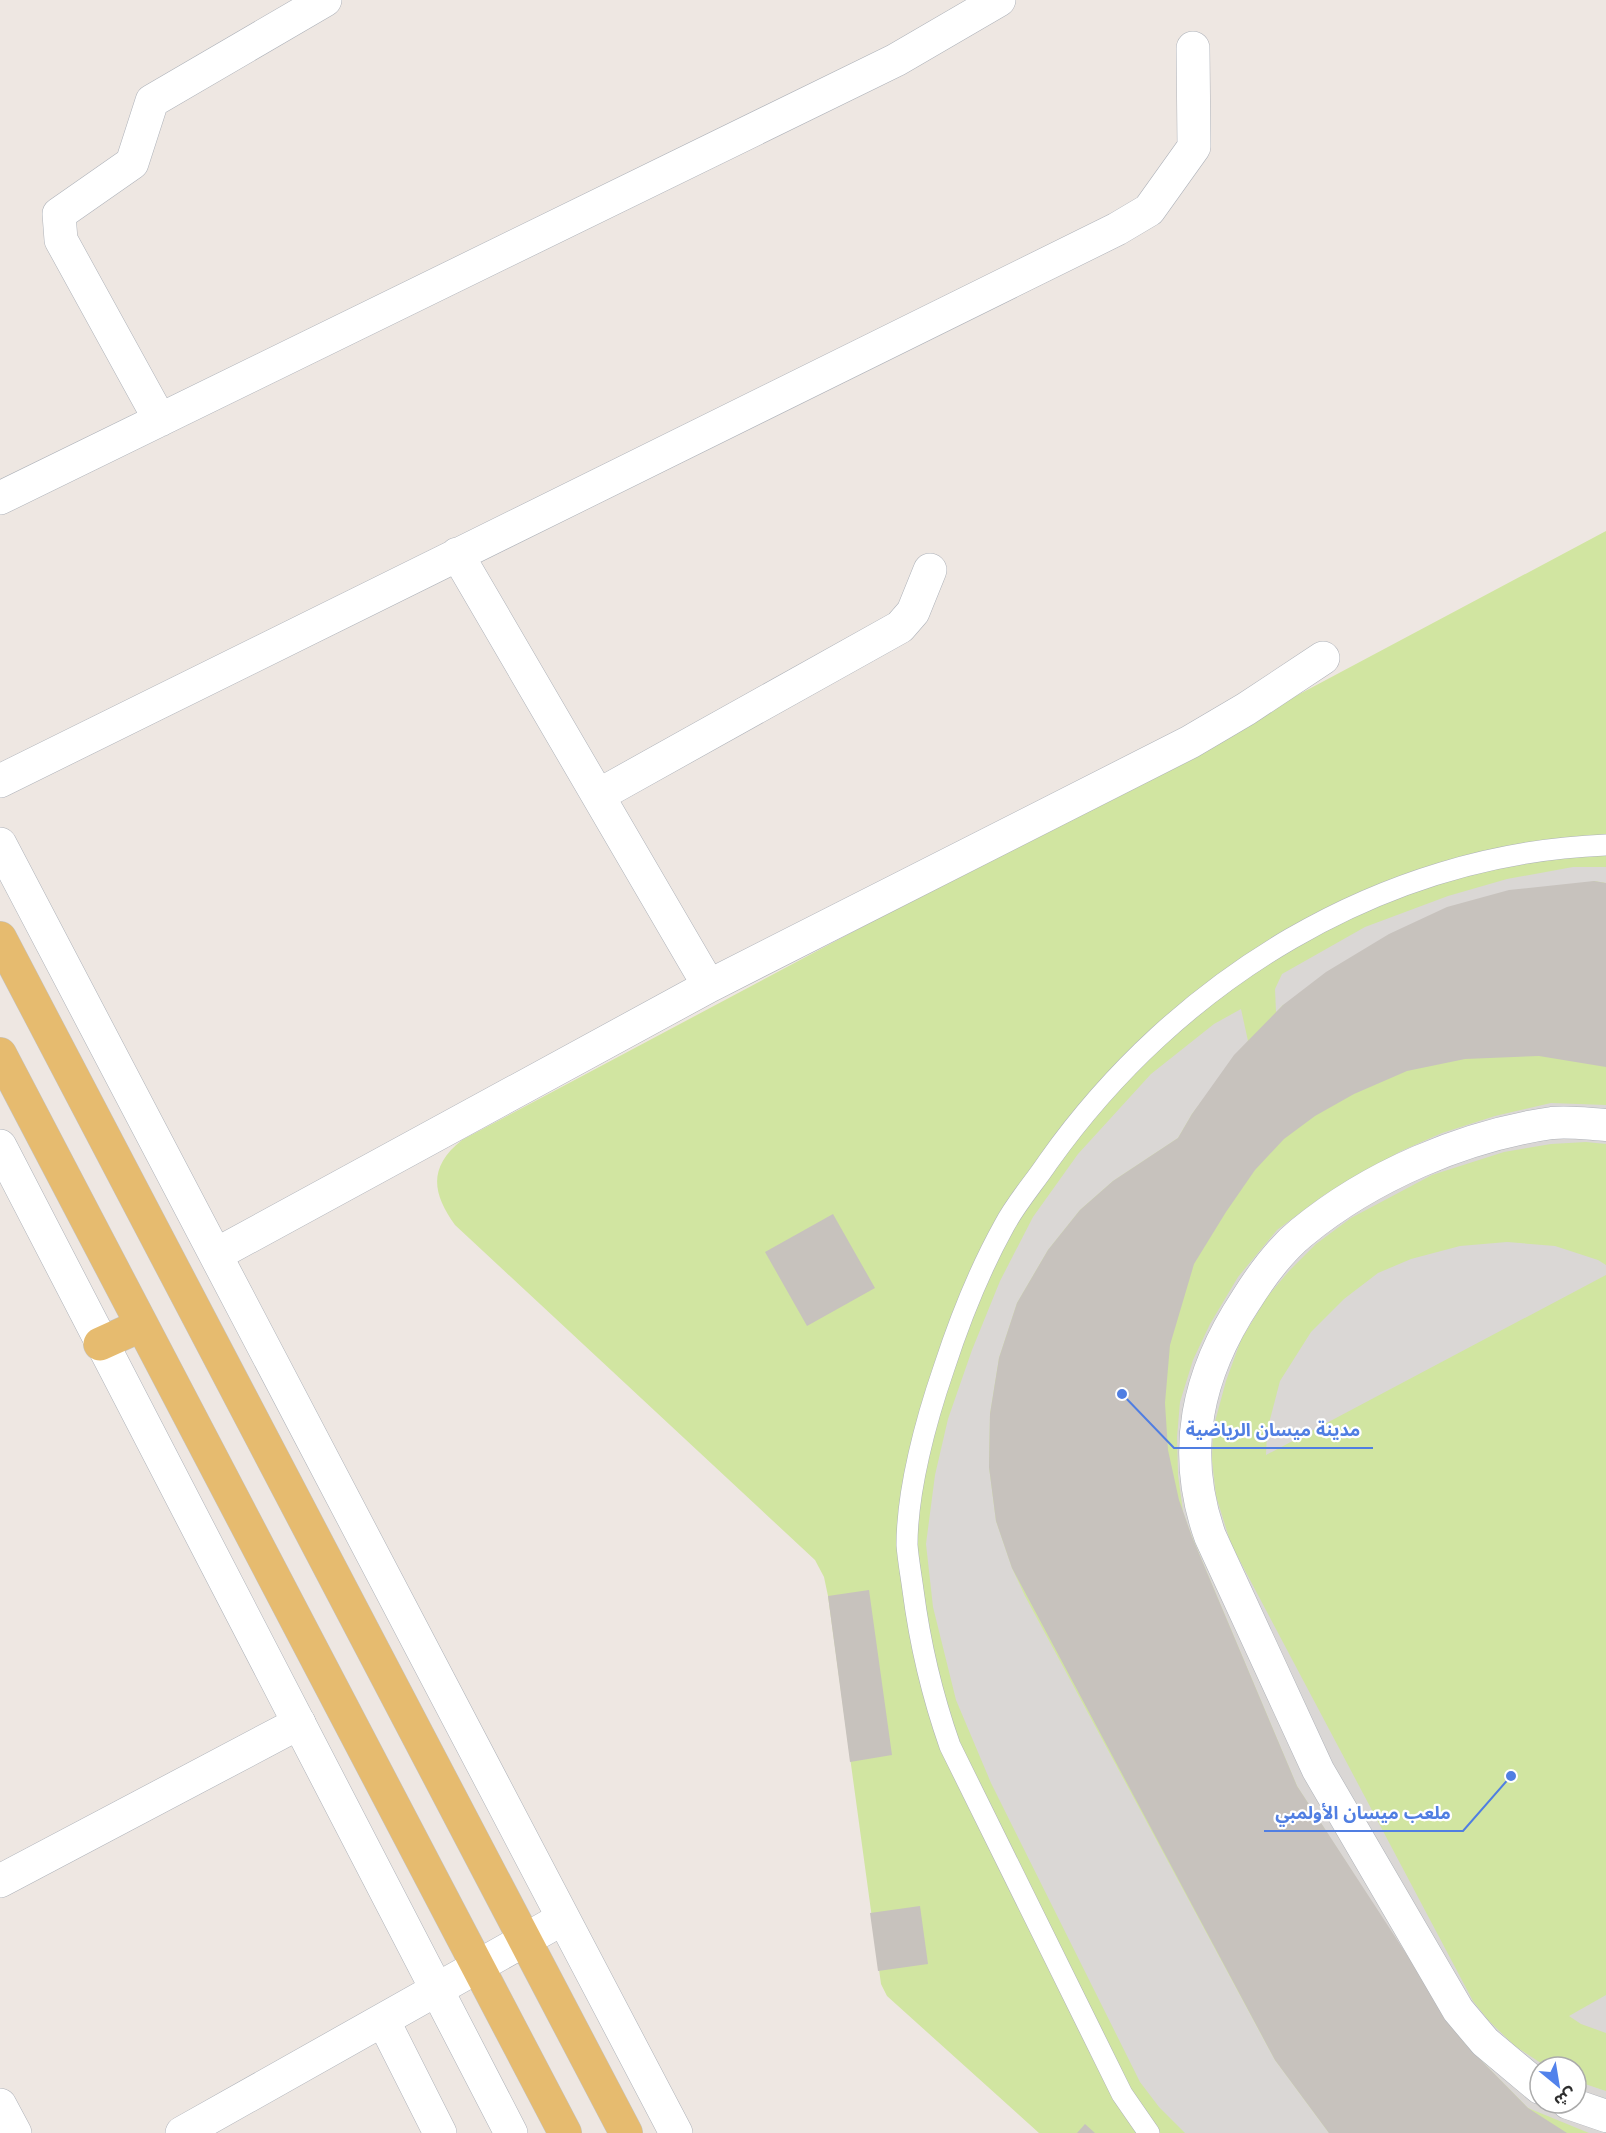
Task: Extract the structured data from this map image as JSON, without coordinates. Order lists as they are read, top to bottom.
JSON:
{
  "places": ["مدينة ميسان الرياضية", "ملعب ميسان الأولمبي"],
  "north": "bottom right"
}
